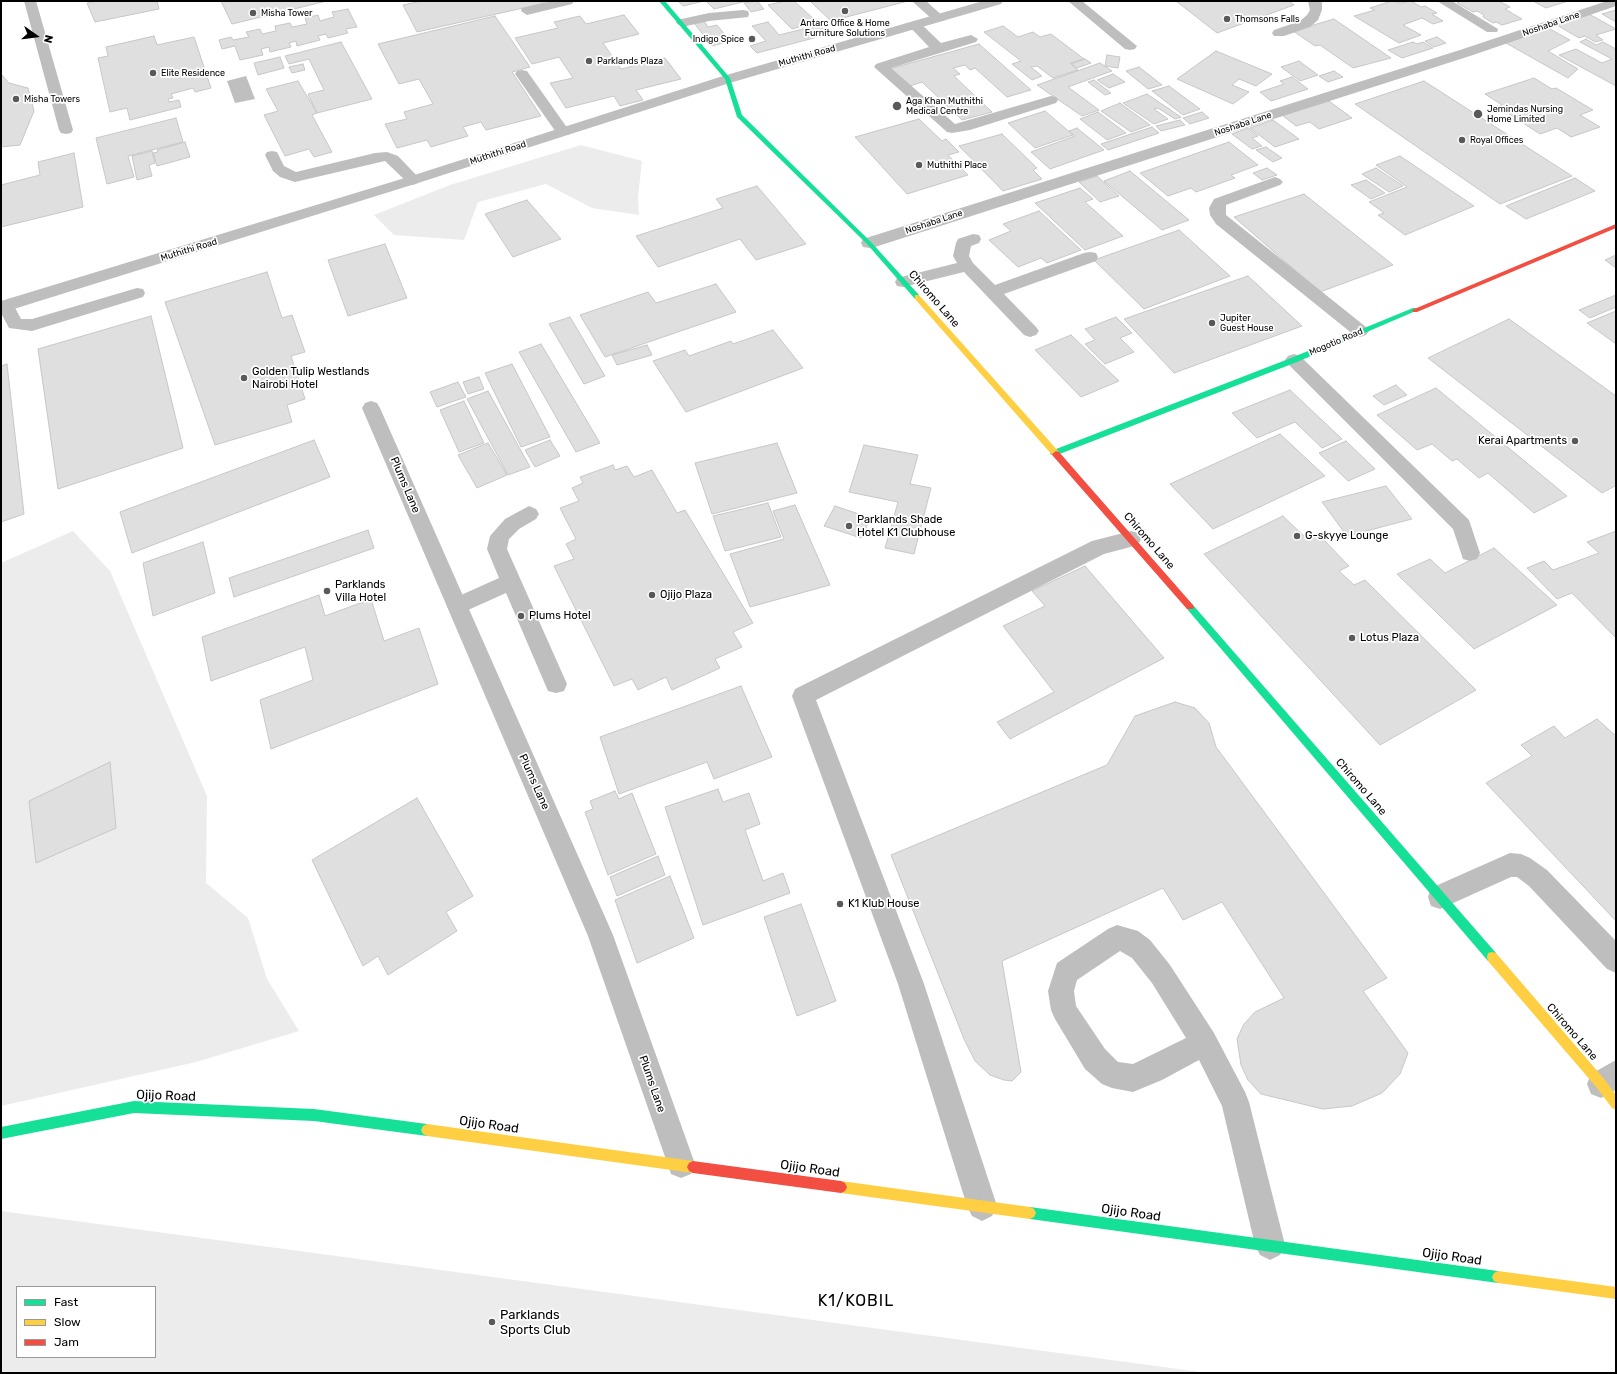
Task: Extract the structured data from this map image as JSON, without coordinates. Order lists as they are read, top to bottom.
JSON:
{
  "streets": {
    "street": [
      "Noshaba Lane",
      "Muthithi Road",
      "Chiromo Lane",
      "Mogotio Road",
      "Plums Lane",
      "Ojijo Road"
    ]
  },
  "crossings": [
    ["Noshaba Lane", "Chiromo Lane"],
    ["Muthithi Road", "Chiromo Lane"],
    ["Chiromo Lane", "Mogotio Road"],
    ["Plums Lane", "Ojijo Road"]
  ],
  "districts": ["K1/KOBIL"],
  "places": [
    "Antarc Office & Home Furniture Solutions",
    "Misha Tower",
    "Thomsons Falls",
    "Indigo Spice",
    "Parklands Plaza",
    "Elite Residence",
    "Misha Towers",
    "Aga Khan Muthithi Medical Centre",
    "Jemindas Nursing Home Limited",
    "Royal Offices",
    "Muthithi Place",
    "Jupiter Guest House",
    "Golden Tulip Westlands Nairobi Hotel",
    "Kerai Apartments",
    "Parklands Shade Hotel K1 Clubhouse",
    "G-skyye Lounge",
    "Parklands Villa Hotel",
    "Ojijo Plaza",
    "Plums Hotel",
    "Lotus Plaza",
    "K1 Klub House",
    "Parklands Sports Club"
  ],
  "legend": ["Fast", "Slow", "Jam"],
  "north": "right"
}
